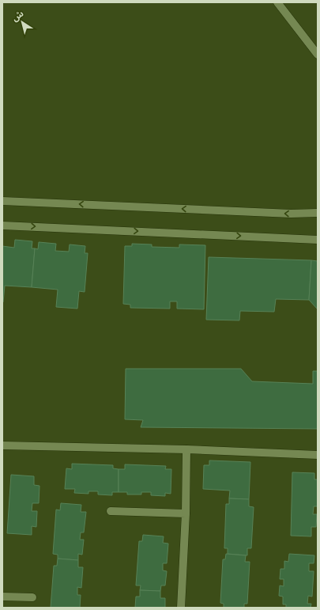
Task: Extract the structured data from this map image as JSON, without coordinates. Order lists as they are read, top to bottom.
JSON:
{
  "north": "top left"
}
